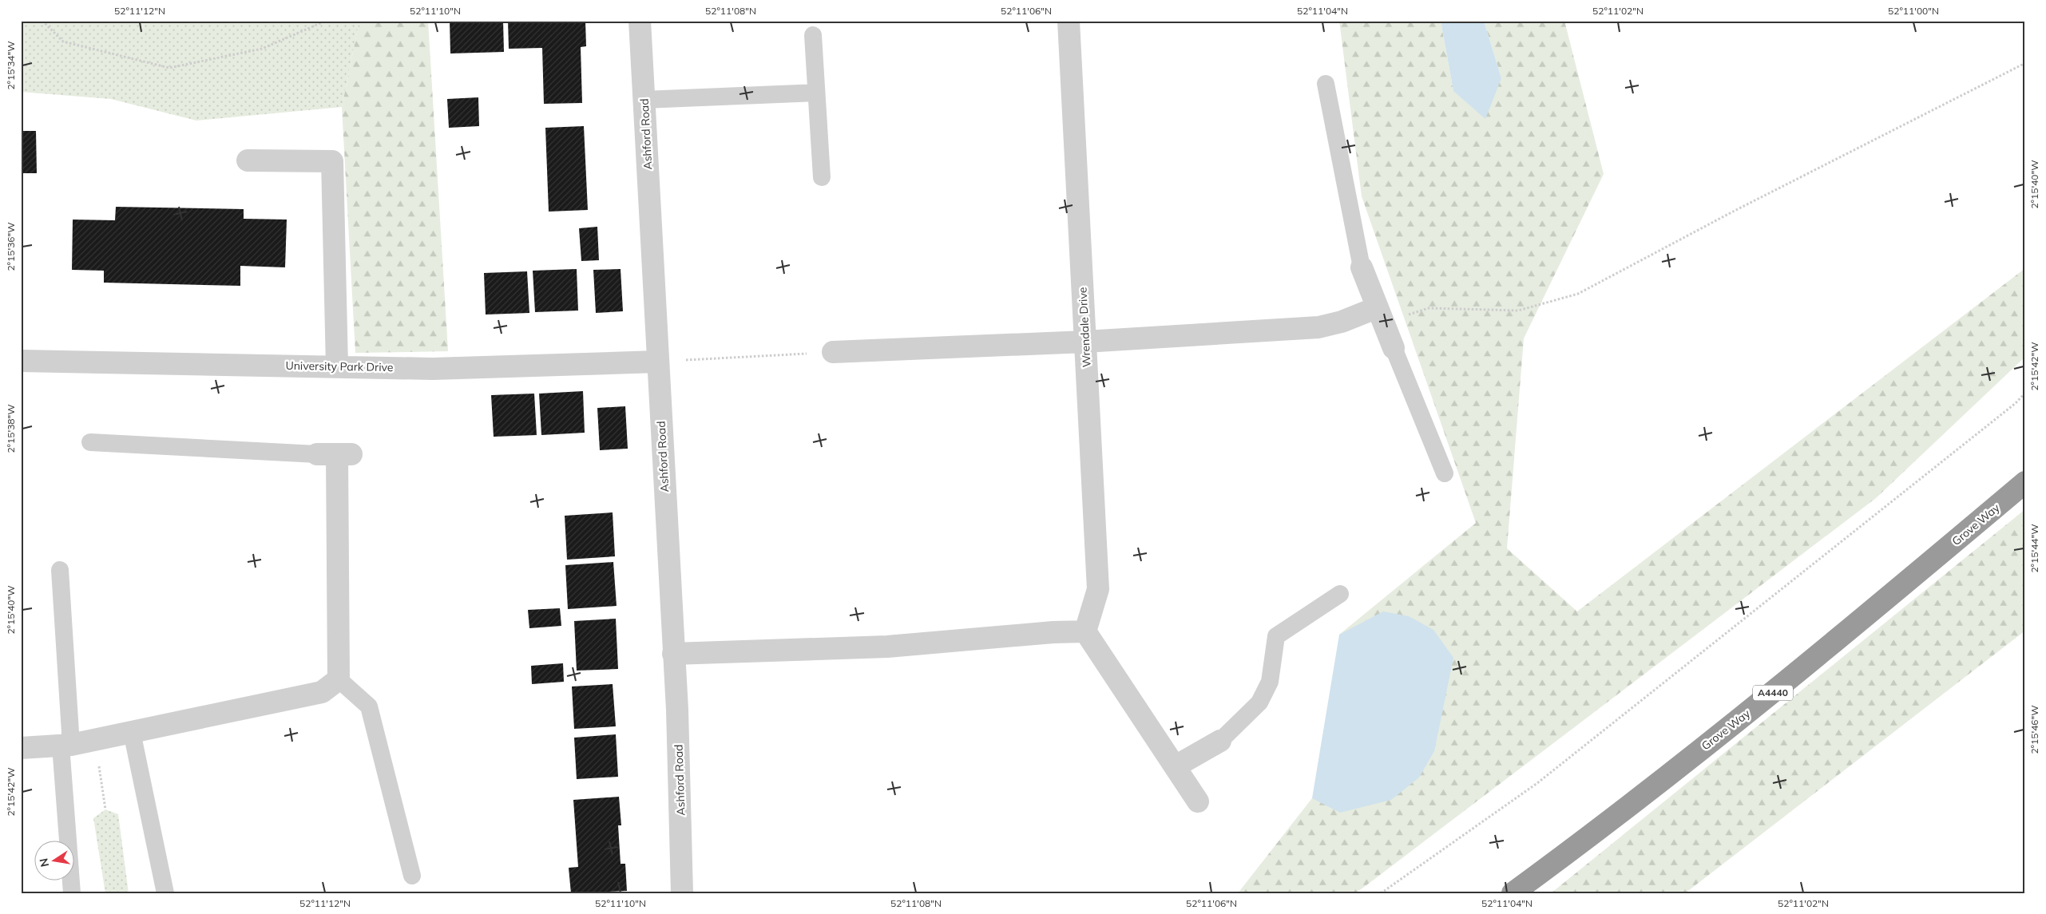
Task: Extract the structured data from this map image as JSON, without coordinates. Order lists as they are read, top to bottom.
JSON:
{
  "streets": {
    "highway": ["Grove Way", "A4440"],
    "street": ["Ashford Road", "Wrendale Drive", "University Park Drive"]
  },
  "crossings": [
    ["Ashford Road", "University Park Drive"]
  ],
  "north": "left",
  "coordinates": [
    "52°11'12\"N",
    "52°11'10\"N",
    "52°11'08\"N",
    "52°11'06\"N",
    "52°11'04\"N",
    "52°11'02\"N",
    "52°11'00\"N",
    "2°15'34\"W",
    "2°15'40\"W",
    "2°15'36\"W",
    "2°15'42\"W",
    "2°15'38\"W",
    "2°15'44\"W",
    "2°15'46\"W"
  ]
}
